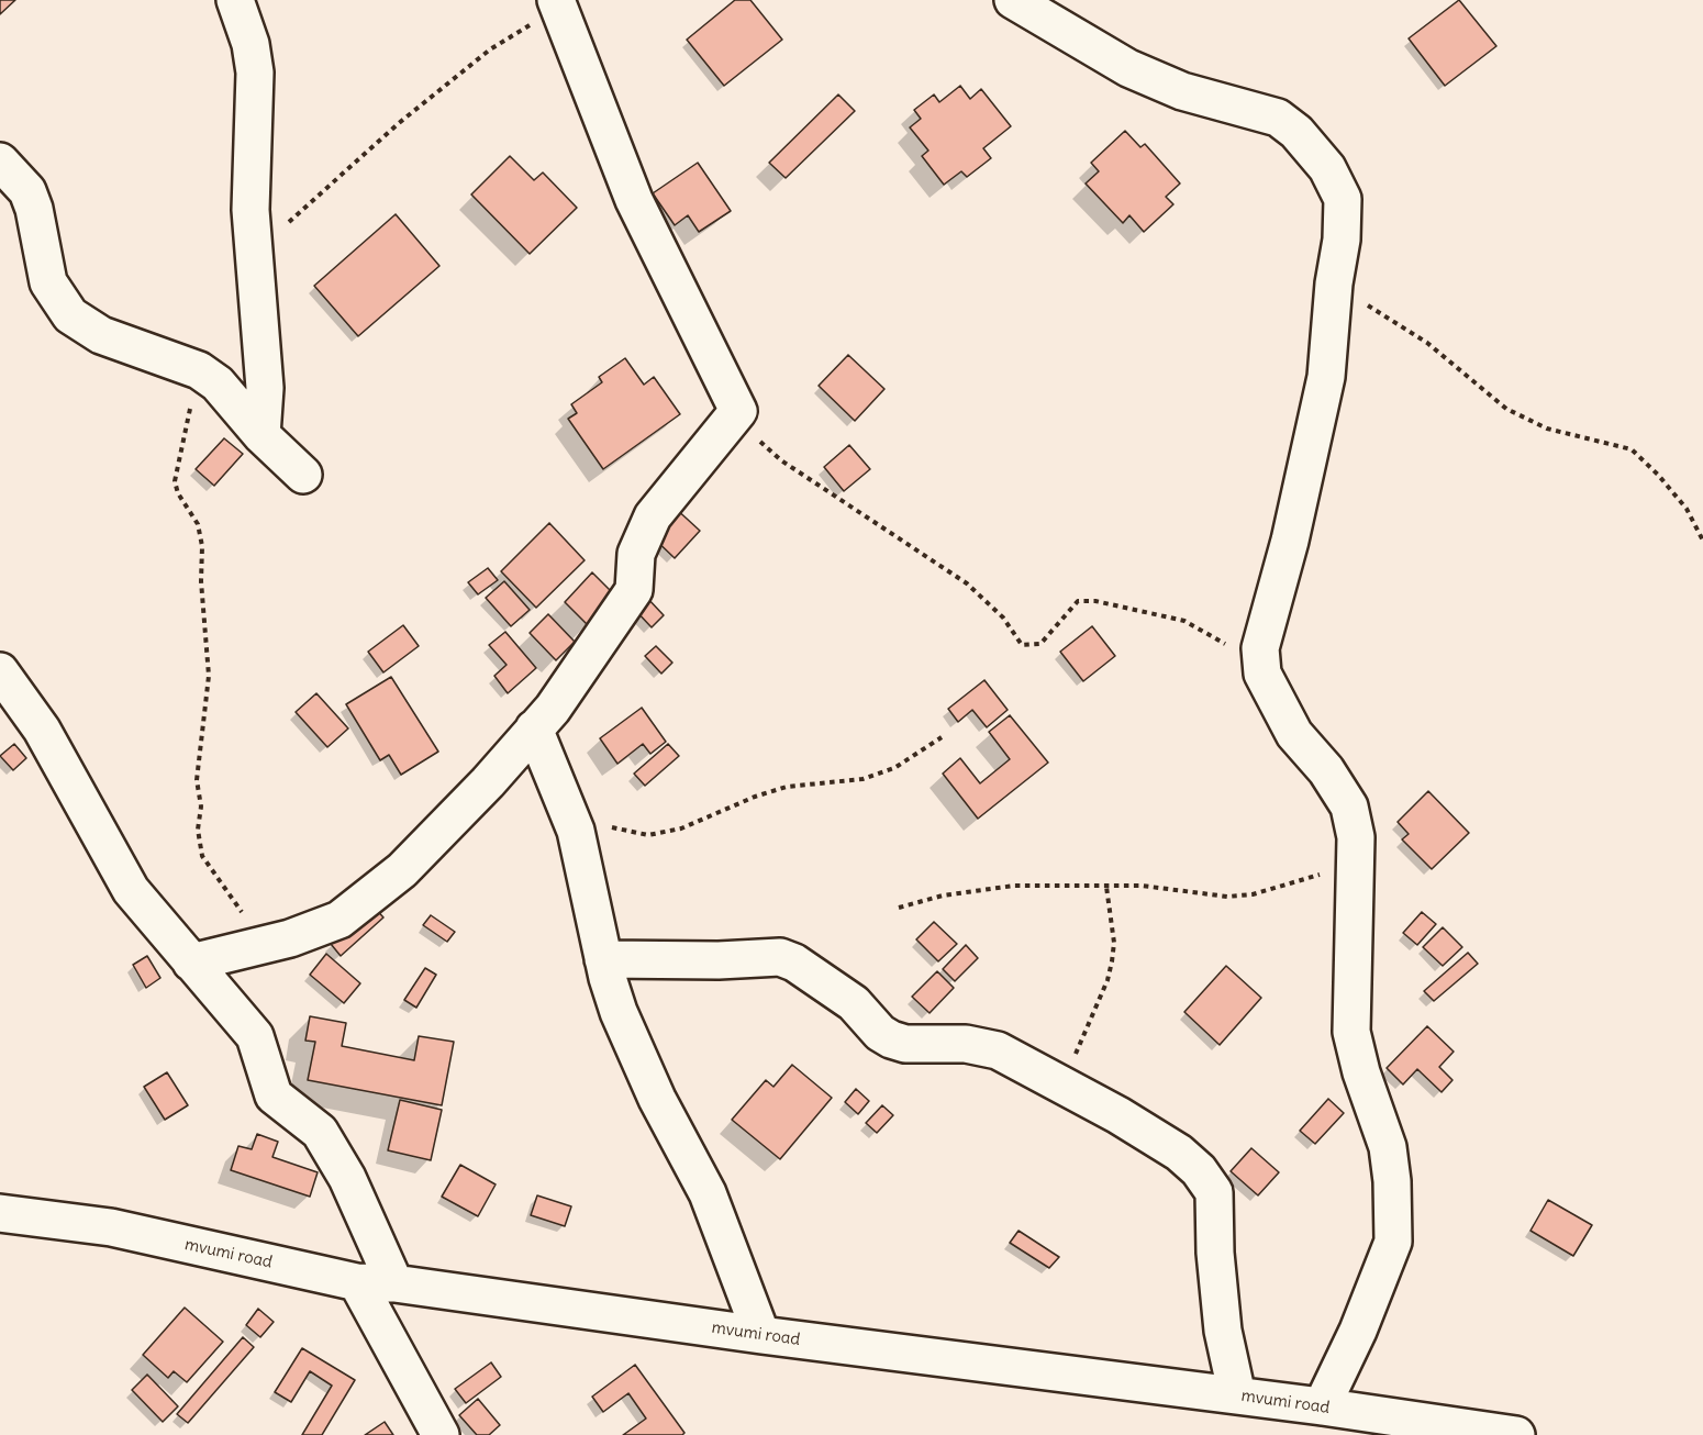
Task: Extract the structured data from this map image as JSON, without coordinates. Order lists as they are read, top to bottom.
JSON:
{
  "streets": {
    "street": ["mvumi road"]
  }
}
